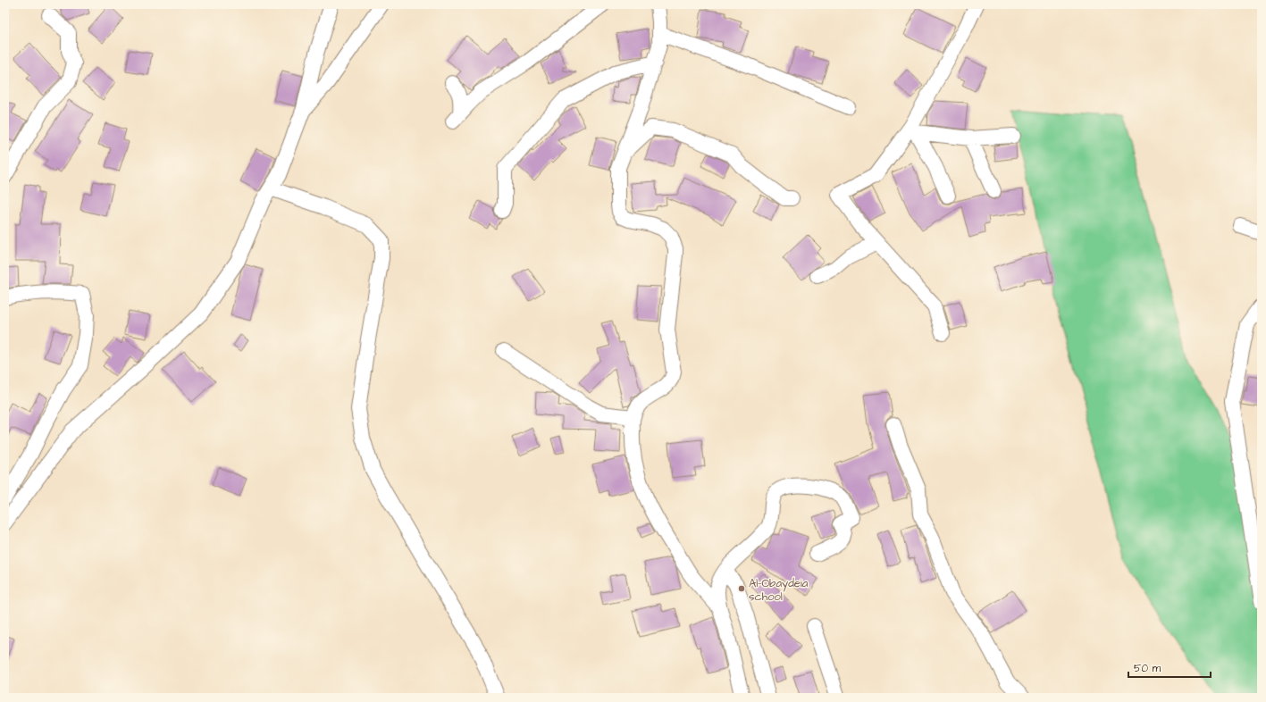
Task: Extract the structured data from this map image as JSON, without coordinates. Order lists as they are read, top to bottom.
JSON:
{
  "places": ["Al-Obaydeia school"],
  "scale_bar": "50 m"
}
